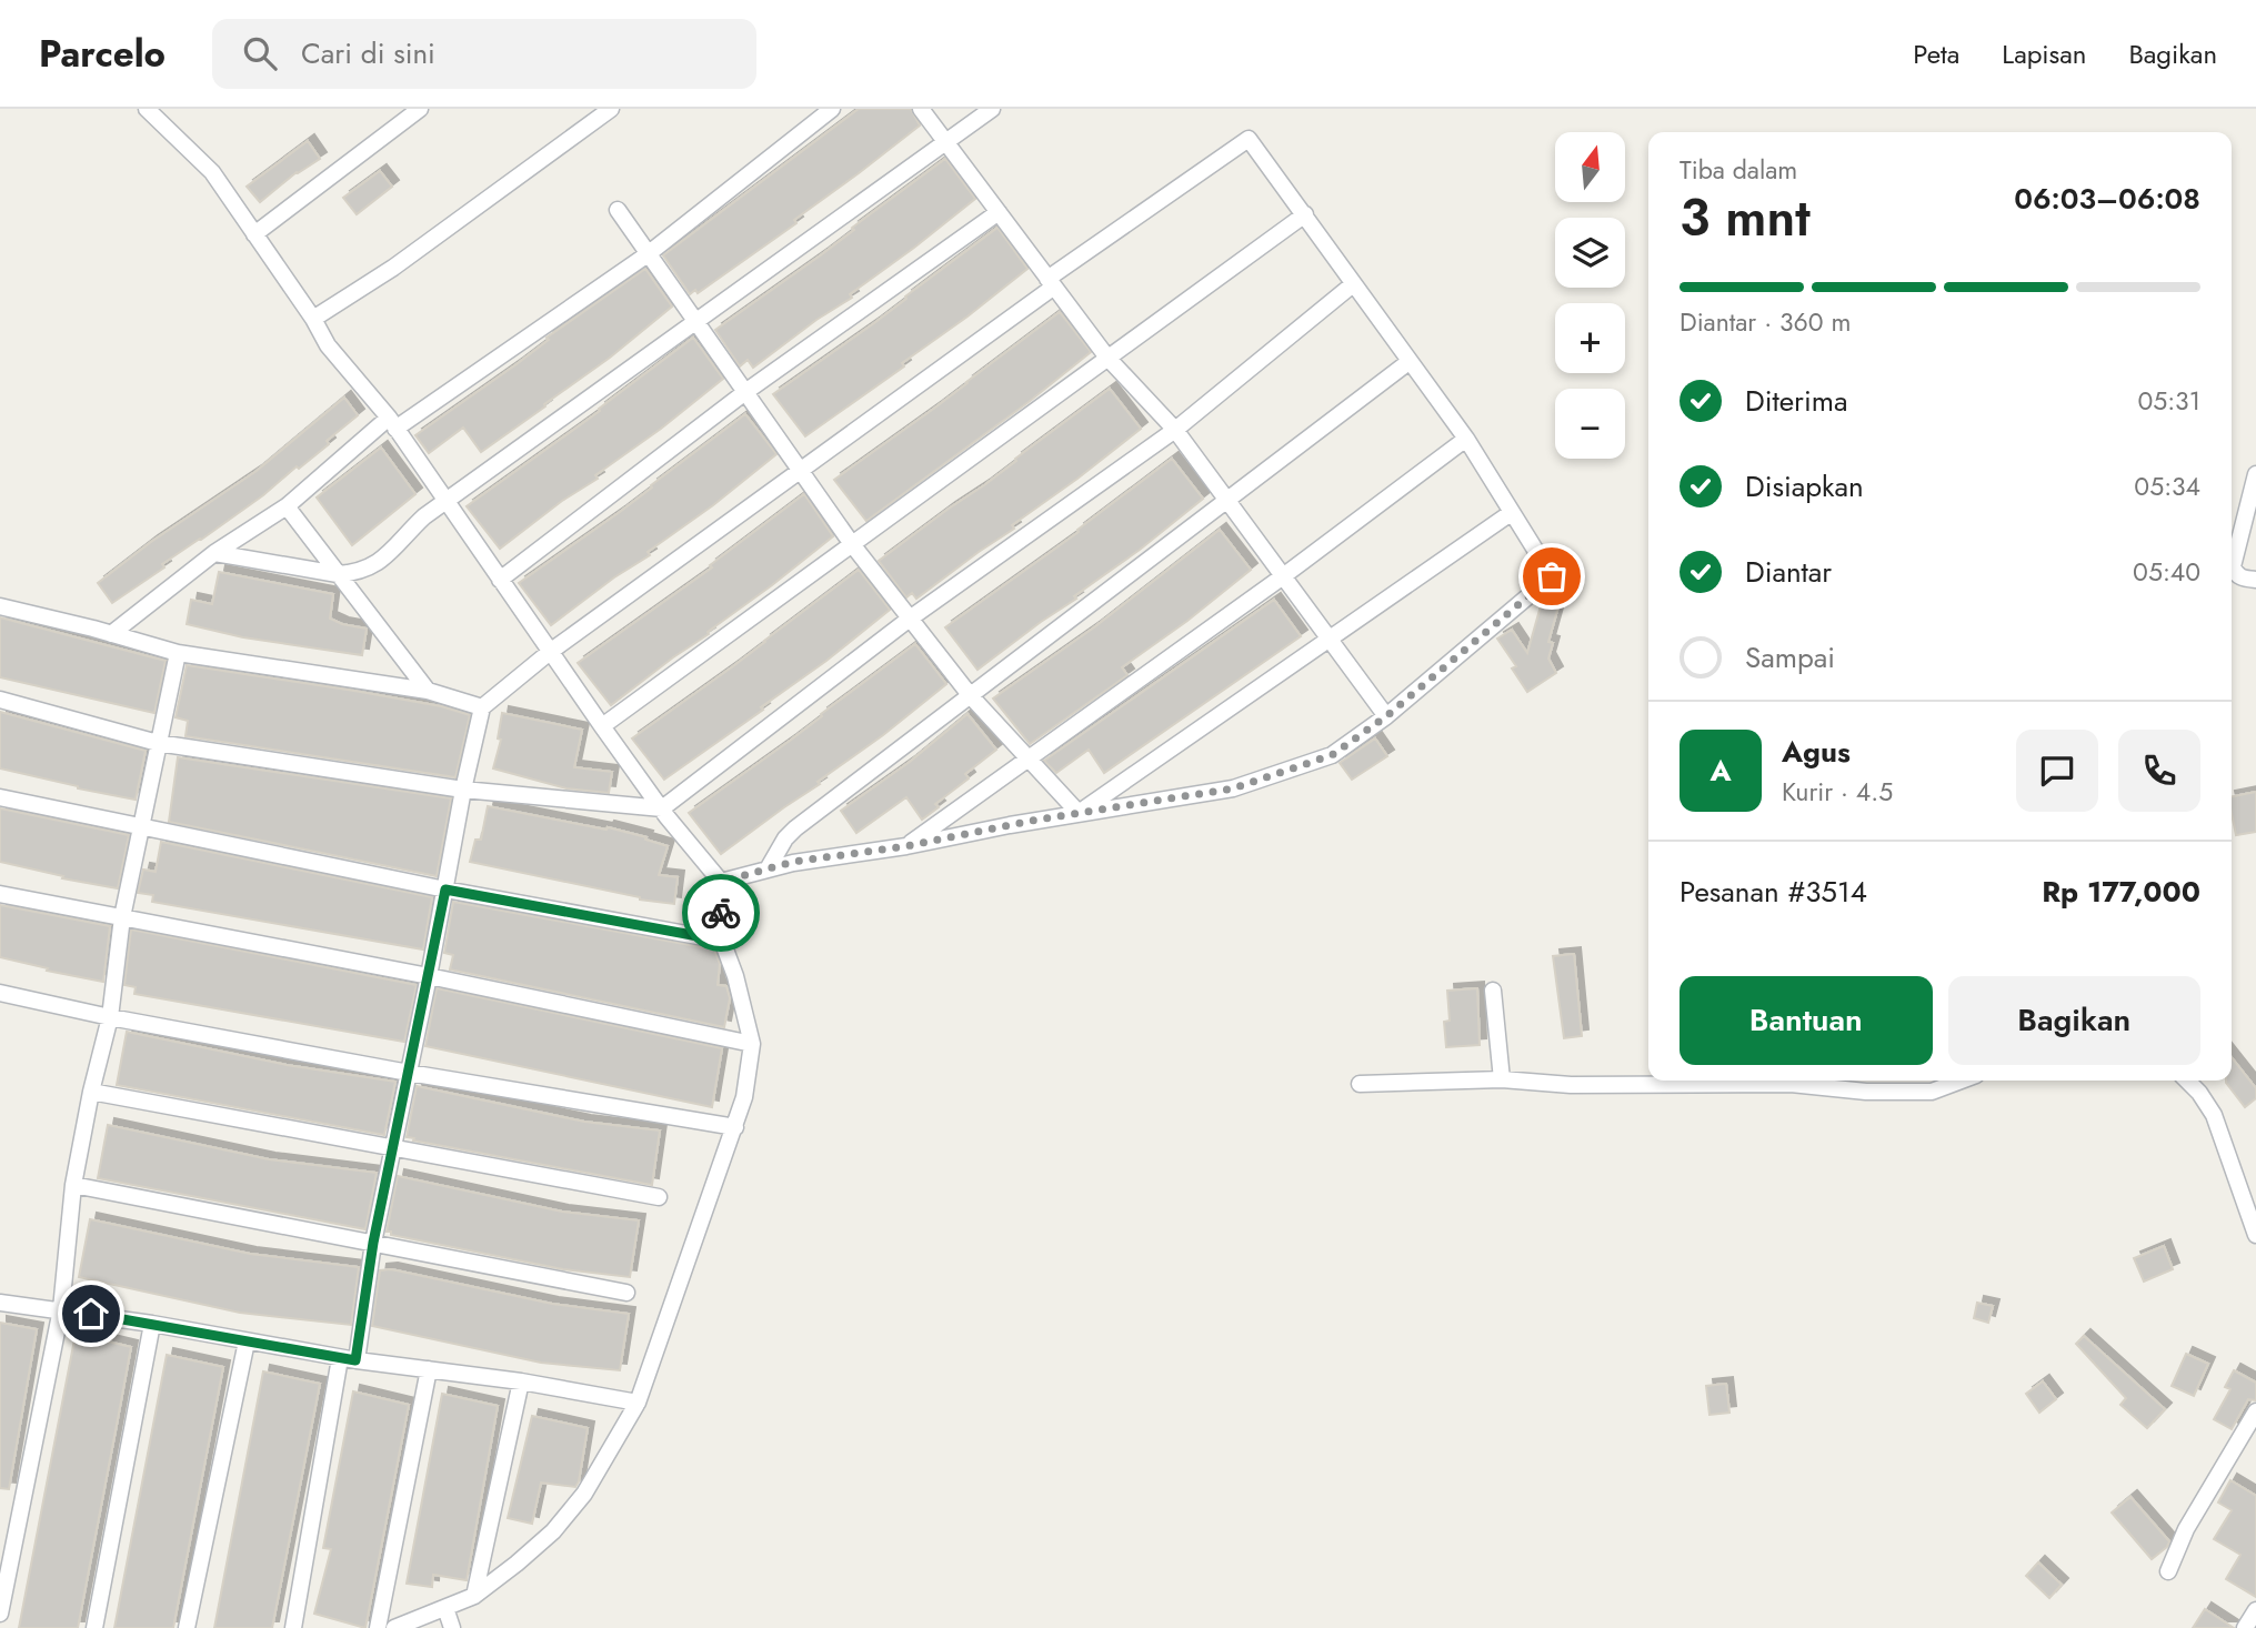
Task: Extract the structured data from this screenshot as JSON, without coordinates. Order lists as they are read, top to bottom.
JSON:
{
  "north": "top",
  "page": {
    "header": "Parcelo",
    "search": "Cari di sini",
    "nav": ["Peta", "Lapisan", "Bagikan"],
    "map_buttons": ["+", "−"],
    "heading": ["3 mnt", "Tiba dalam", "06:03–06:08"],
    "panel": [
      "Agus",
      "Kurir · 4.5",
      "Pesanan #3514",
      "Rp 177,000"
    ],
    "bar": "Diantar · 360 m",
    "list": [
      ["Diterima", "05:31"],
      ["Disiapkan", "05:34"],
      ["Diantar", "05:40"],
      "Sampai"
    ],
    "round": "A",
    "buttons": ["Bantuan", "Bagikan"]
  }
}
